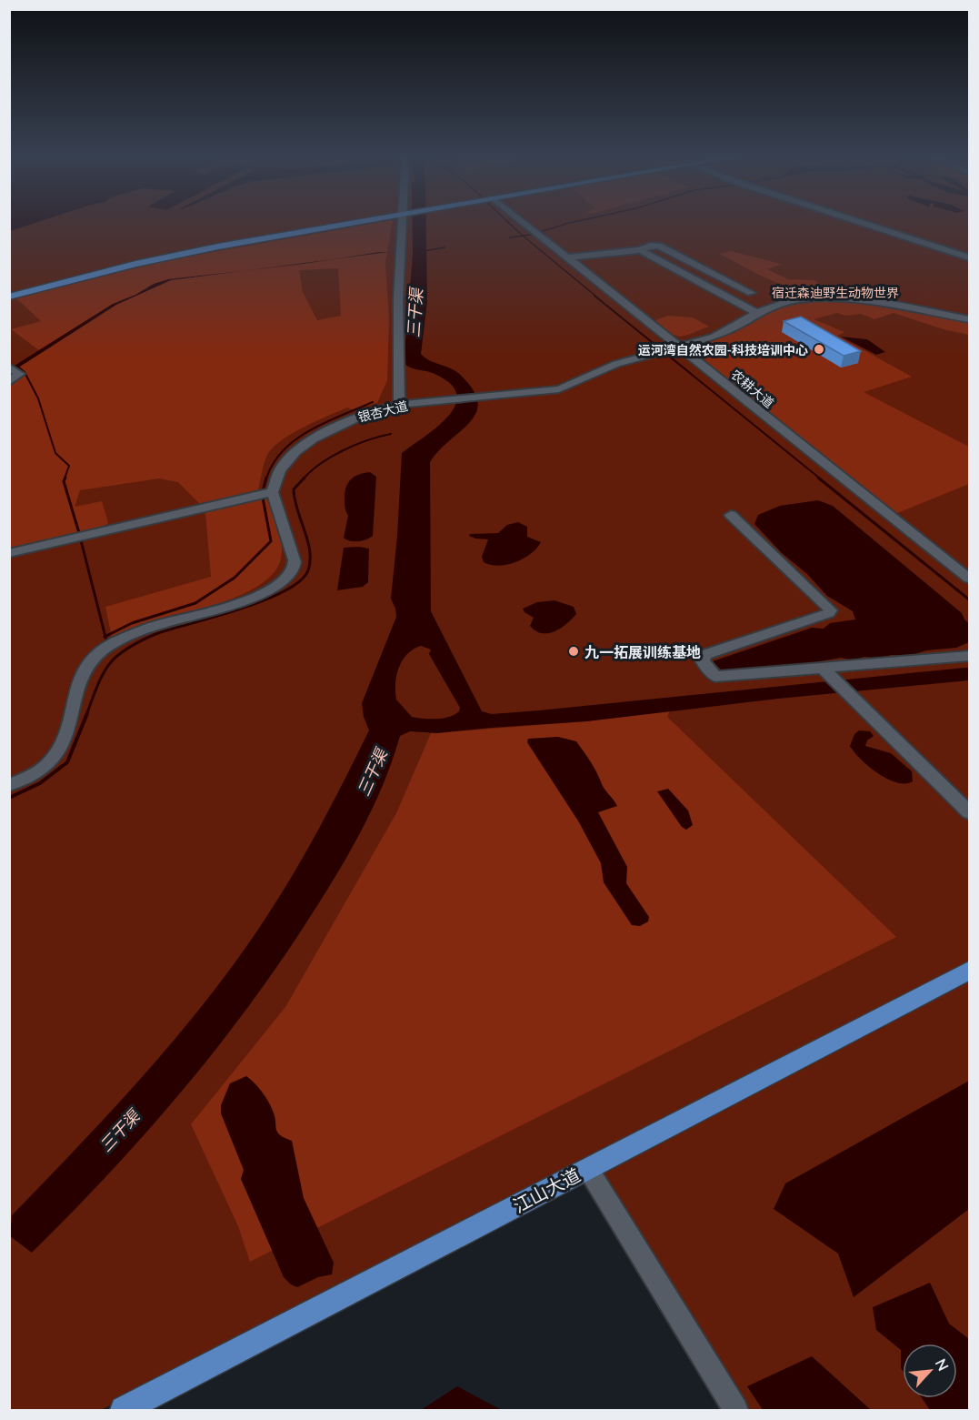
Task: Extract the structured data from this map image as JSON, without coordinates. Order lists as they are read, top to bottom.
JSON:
{
  "streets": {
    "main road": ["江山大道"],
    "street": ["农耕大道", "银杏大道"]
  },
  "crossings": [
    ["农耕大道", "银杏大道"]
  ],
  "water": ["三干渠"],
  "parks": ["宿迁森迪野生动物世界"],
  "places": ["运河湾自然农园-科技培训中心", "九一拓展训练基地"],
  "north": "top right"
}
